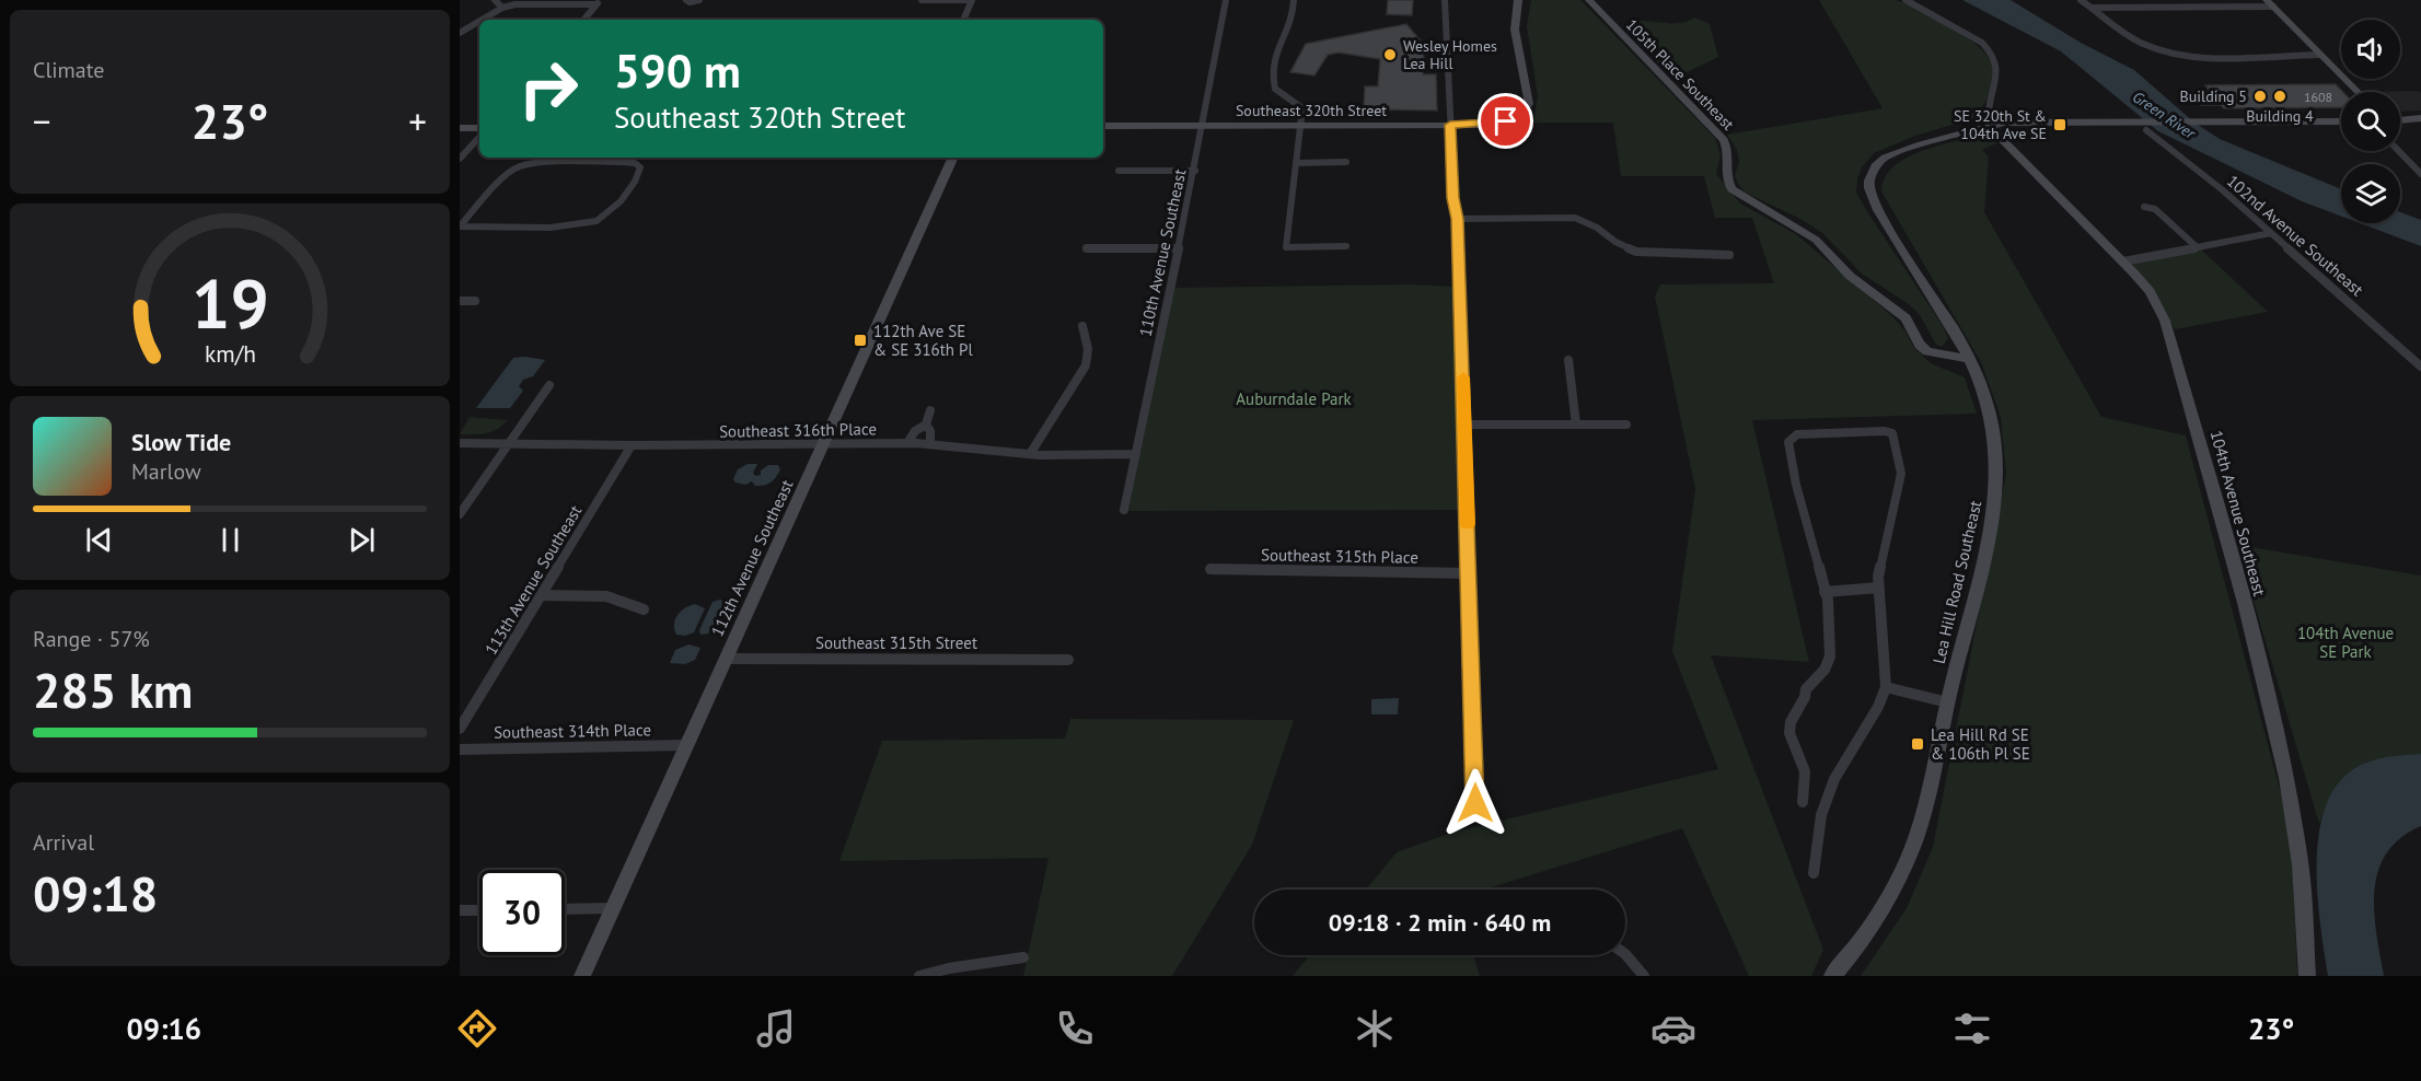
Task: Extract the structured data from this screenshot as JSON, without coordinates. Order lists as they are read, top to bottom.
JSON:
{
  "streets": {
    "street": [
      "105th Place Southeast",
      "Southeast 320th Street",
      "102nd Avenue Southeast",
      "110th Avenue Southeast",
      "Southeast 316th Place",
      "104th Avenue Southeast",
      "Southeast 315th Place",
      "112th Avenue Southeast",
      "113th Avenue Southeast",
      "Lea Hill Road Southeast",
      "Southeast 315th Street",
      "Southeast 314th Place"
    ]
  },
  "crossings": [
    ["105th Place Southeast", "Lea Hill Road Southeast"],
    ["Southeast 320th Street", "110th Avenue Southeast"],
    ["110th Avenue Southeast", "Southeast 316th Place"],
    ["Southeast 316th Place", "112th Avenue Southeast"],
    ["Southeast 316th Place", "113th Avenue Southeast"],
    ["104th Avenue Southeast", "Lea Hill Road Southeast"],
    ["112th Avenue Southeast", "Southeast 315th Street"],
    ["112th Avenue Southeast", "Southeast 314th Place"]
  ],
  "water": ["Green River"],
  "parks": ["Auburndale Park", "104th Avenue SE Park"],
  "places": {
    "other": ["Wesley Homes Lea Hill", "Building 5", "Building 4"],
    "transit": ["SE 320th St & 104th Ave SE", "112th Ave SE & SE 316th Pl", "Lea Hill Rd SE & 106th Pl SE"]
  },
  "house_numbers": ["1608"],
  "page": {
    "tile": [
      "Climate",
      ["Range · 57%", "285 km"],
      ["Arrival", "09:18"]
    ],
    "turn": ["590 m", "Southeast 320th Street"],
    "heat": ["−", "23°", "+"],
    "song": ["Slow Tide", "Marlow"],
    "limit": "30",
    "trip": "09:18 · 2 min · 640 m",
    "tabs": ["09:16", "23°"],
    "gauge": ["19", "km/h"]
  }
}
